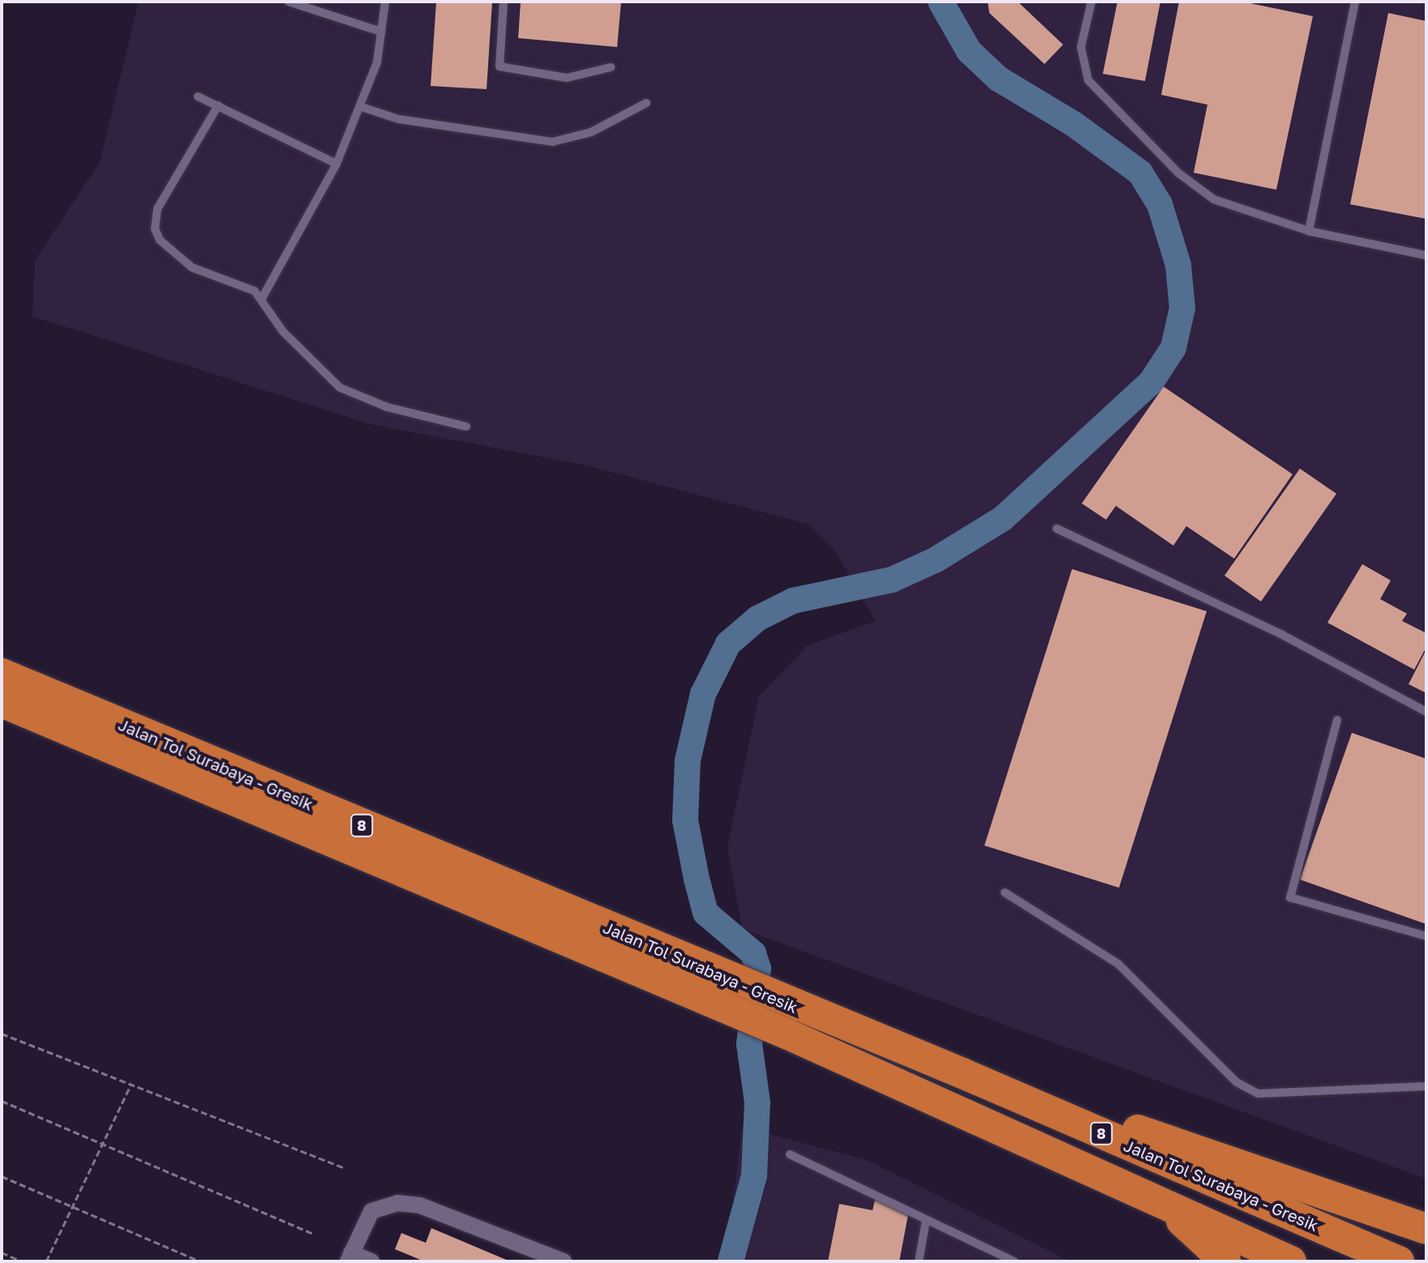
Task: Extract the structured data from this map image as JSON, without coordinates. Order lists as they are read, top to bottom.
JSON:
{
  "streets": {
    "highway": ["Jalan Tol Surabaya - Gresik", "8"]
  }
}
